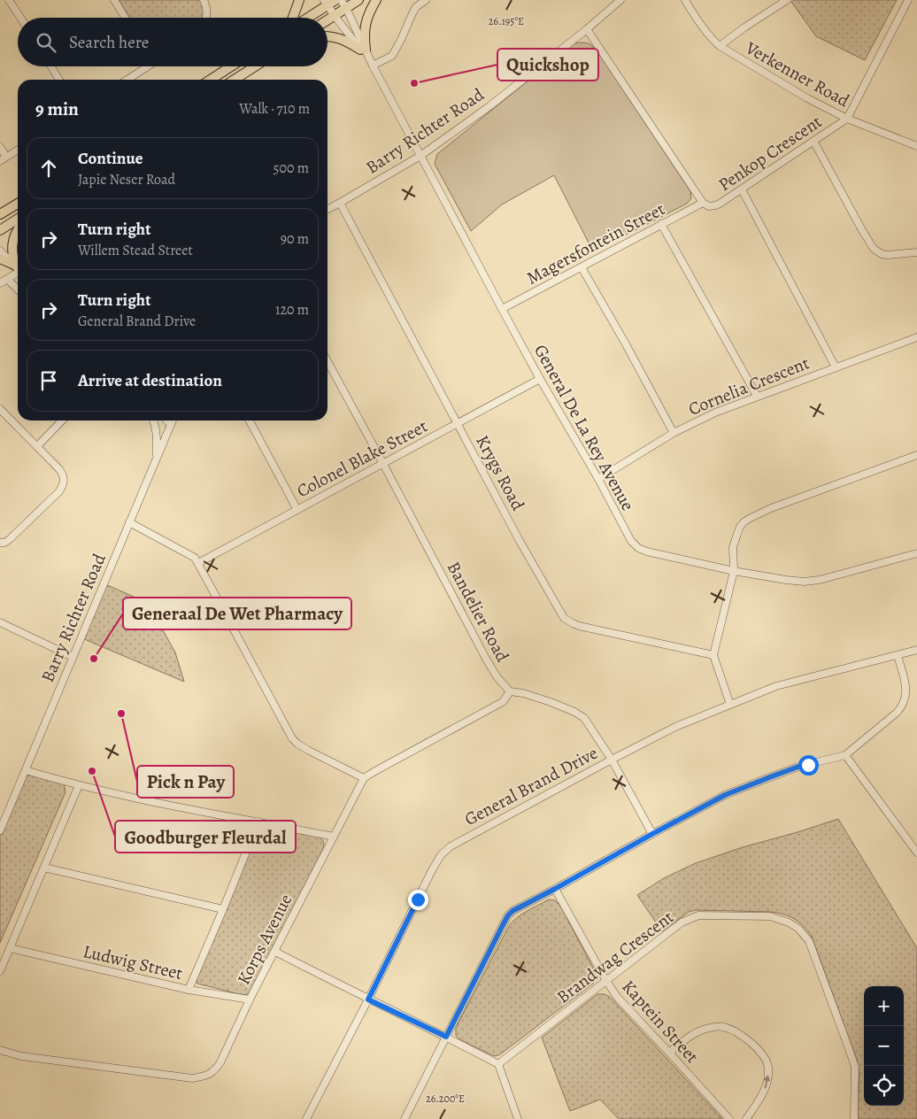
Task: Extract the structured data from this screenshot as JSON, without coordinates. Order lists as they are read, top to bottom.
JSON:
{
  "streets": {
    "street": [
      "Verkenner Road",
      "Barry Richter Road",
      "Penkop Crescent",
      "Magersfontein Street",
      "Cornelia Crescent",
      "General De La Rey Avenue",
      "Colonel Blake Street",
      "Krygs Road",
      "Bandelier Road",
      "General Brand Drive",
      "Korps Avenue",
      "Brandwag Crescent",
      "Ludwig Street",
      "Kaptein Street"
    ]
  },
  "crossings": [
    ["Verkenner Road", "Penkop Crescent"],
    ["Barry Richter Road", "Penkop Crescent"],
    ["Barry Richter Road", "General De La Rey Avenue"],
    ["Barry Richter Road", "Krygs Road"],
    ["Penkop Crescent", "Magersfontein Street"],
    ["Magersfontein Street", "General De La Rey Avenue"],
    ["Cornelia Crescent", "General De La Rey Avenue"],
    ["General De La Rey Avenue", "Colonel Blake Street"],
    ["Colonel Blake Street", "Krygs Road"],
    ["Colonel Blake Street", "Bandelier Road"],
    ["Korps Avenue", "Ludwig Street"],
    ["Brandwag Crescent", "Kaptein Street"]
  ],
  "places": [
    "Quickshop",
    "Generaal De Wet Pharmacy",
    "Pick n Pay",
    "Goodburger Fleurdal"
  ],
  "page": {
    "search": "Search here",
    "heading": ["9 min", "Walk · 710 m"],
    "list": [
      ["Continue", "Japie Neser Road", "500 m"],
      ["Turn right", "Willem Stead Street", "90 m"],
      ["Turn right", "General Brand Drive", "120 m"],
      "Arrive at destination"
    ],
    "map_buttons": ["+", "−"]
  },
  "coordinates": ["26.195°E", "26.200°E"]
}
